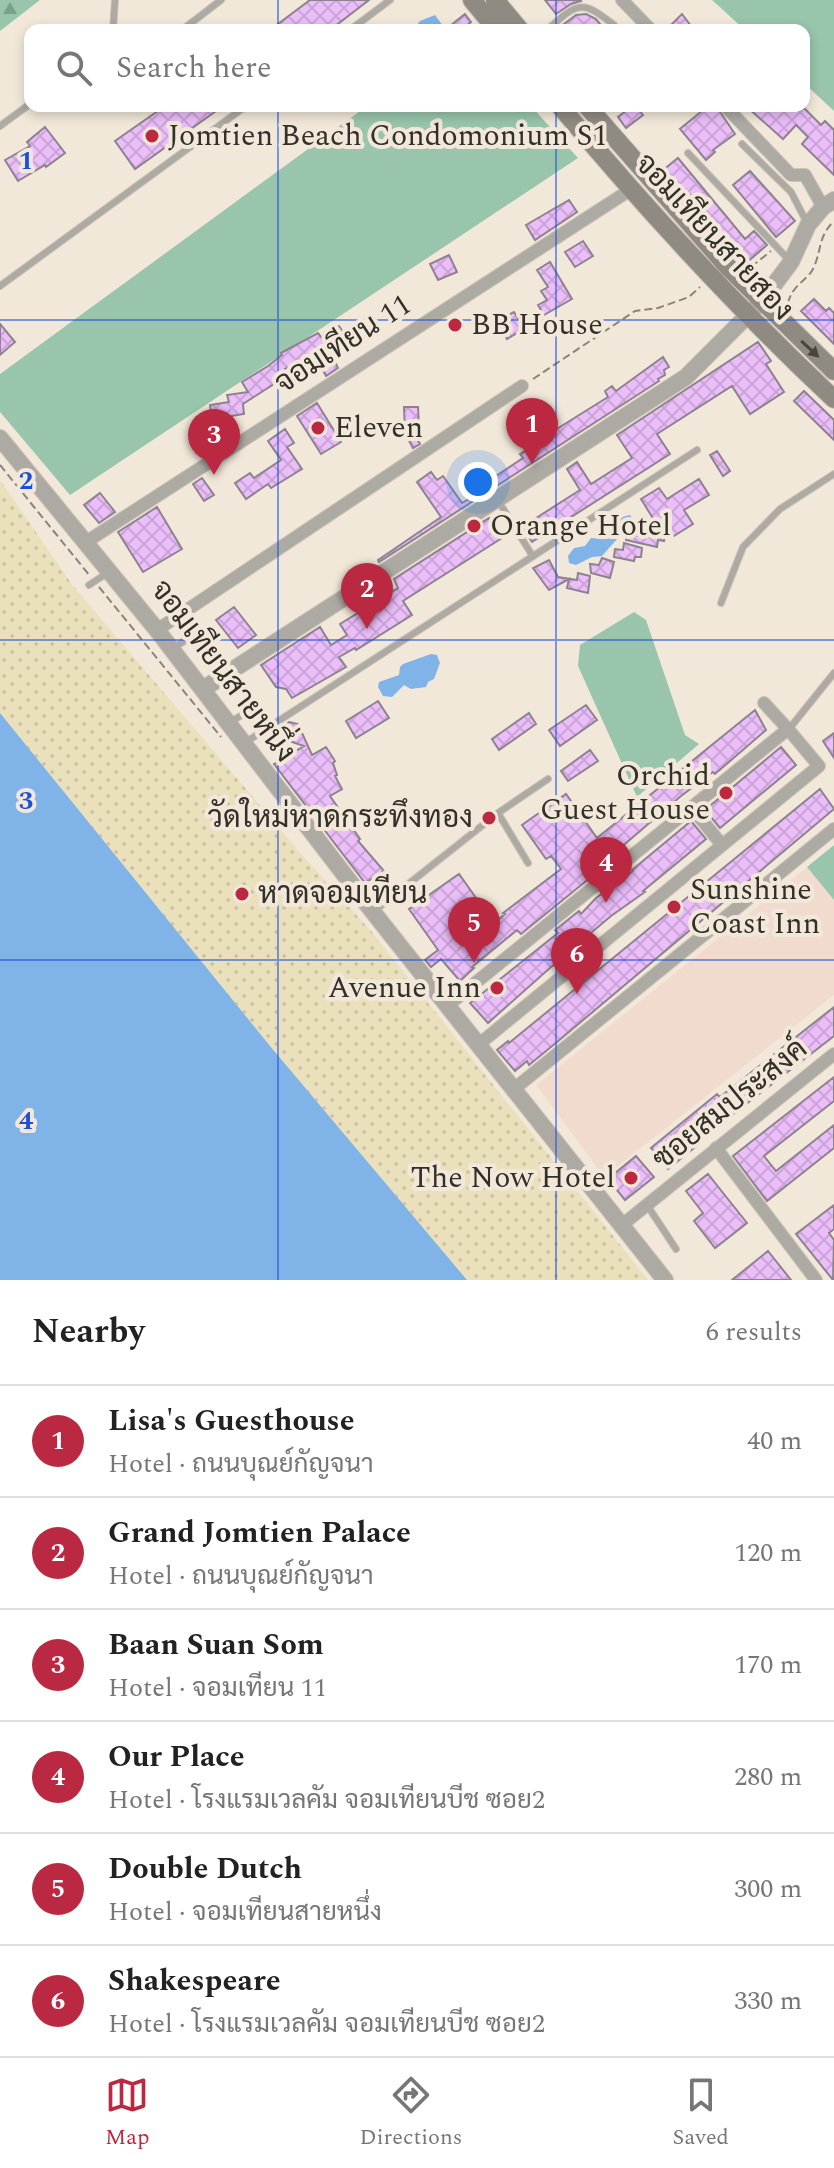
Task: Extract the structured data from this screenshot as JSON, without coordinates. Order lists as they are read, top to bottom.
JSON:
{
  "streets": {
    "main road": ["จอมเทียนสายสอง"],
    "street": ["จอมเทียน 11", "จอมเทียนสายหนึ่ง", "ซอยสมประสงค์"]
  },
  "crossings": [
    ["จอมเทียนสายสอง", "จอมเทียน 11"],
    ["จอมเทียน 11", "จอมเทียนสายหนึ่ง"],
    ["จอมเทียนสายหนึ่ง", "ซอยสมประสงค์"]
  ],
  "places": [
    "Jomtien Beach Condomonium S1",
    "BB House",
    "Eleven",
    "Orange Hotel",
    "Orchid Guest House",
    "วัดใหม่หาดกระทึงทอง",
    "หาดจอมเทียน",
    "Sunshine Coast Inn",
    "Avenue Inn",
    "The Now Hotel"
  ],
  "page": {
    "search": "Search here",
    "pins": [
      "1",
      "3",
      "2",
      "4",
      "5",
      "6"
    ],
    "heading": ["Nearby", "6 results"],
    "list": [
      {
        "mark": "1",
        "name": "Lisa's Guesthouse",
        "note": "Hotel · ถนนบุณย์กัญจนา",
        "value": "40 m"
      },
      {
        "mark": "2",
        "name": "Grand Jomtien Palace",
        "note": "Hotel · ถนนบุณย์กัญจนา",
        "value": "120 m"
      },
      {
        "mark": "3",
        "name": "Baan Suan Som",
        "note": "Hotel · จอมเทียน 11",
        "value": "170 m"
      },
      {
        "mark": "4",
        "name": "Our Place",
        "note": "Hotel · โรงแรมเวลคัม จอมเทียนบีช ซอย2",
        "value": "280 m"
      },
      {
        "mark": "5",
        "name": "Double Dutch",
        "note": "Hotel · จอมเทียนสายหนึ่ง",
        "value": "300 m"
      },
      {
        "mark": "6",
        "name": "Shakespeare",
        "note": "Hotel · โรงแรมเวลคัม จอมเทียนบีช ซอย2",
        "value": "330 m"
      }
    ],
    "nav": ["Map", "Directions", "Saved"]
  },
  "grid": {
    "rows": [
      "1",
      "2",
      "3",
      "4"
    ]
  }
}
